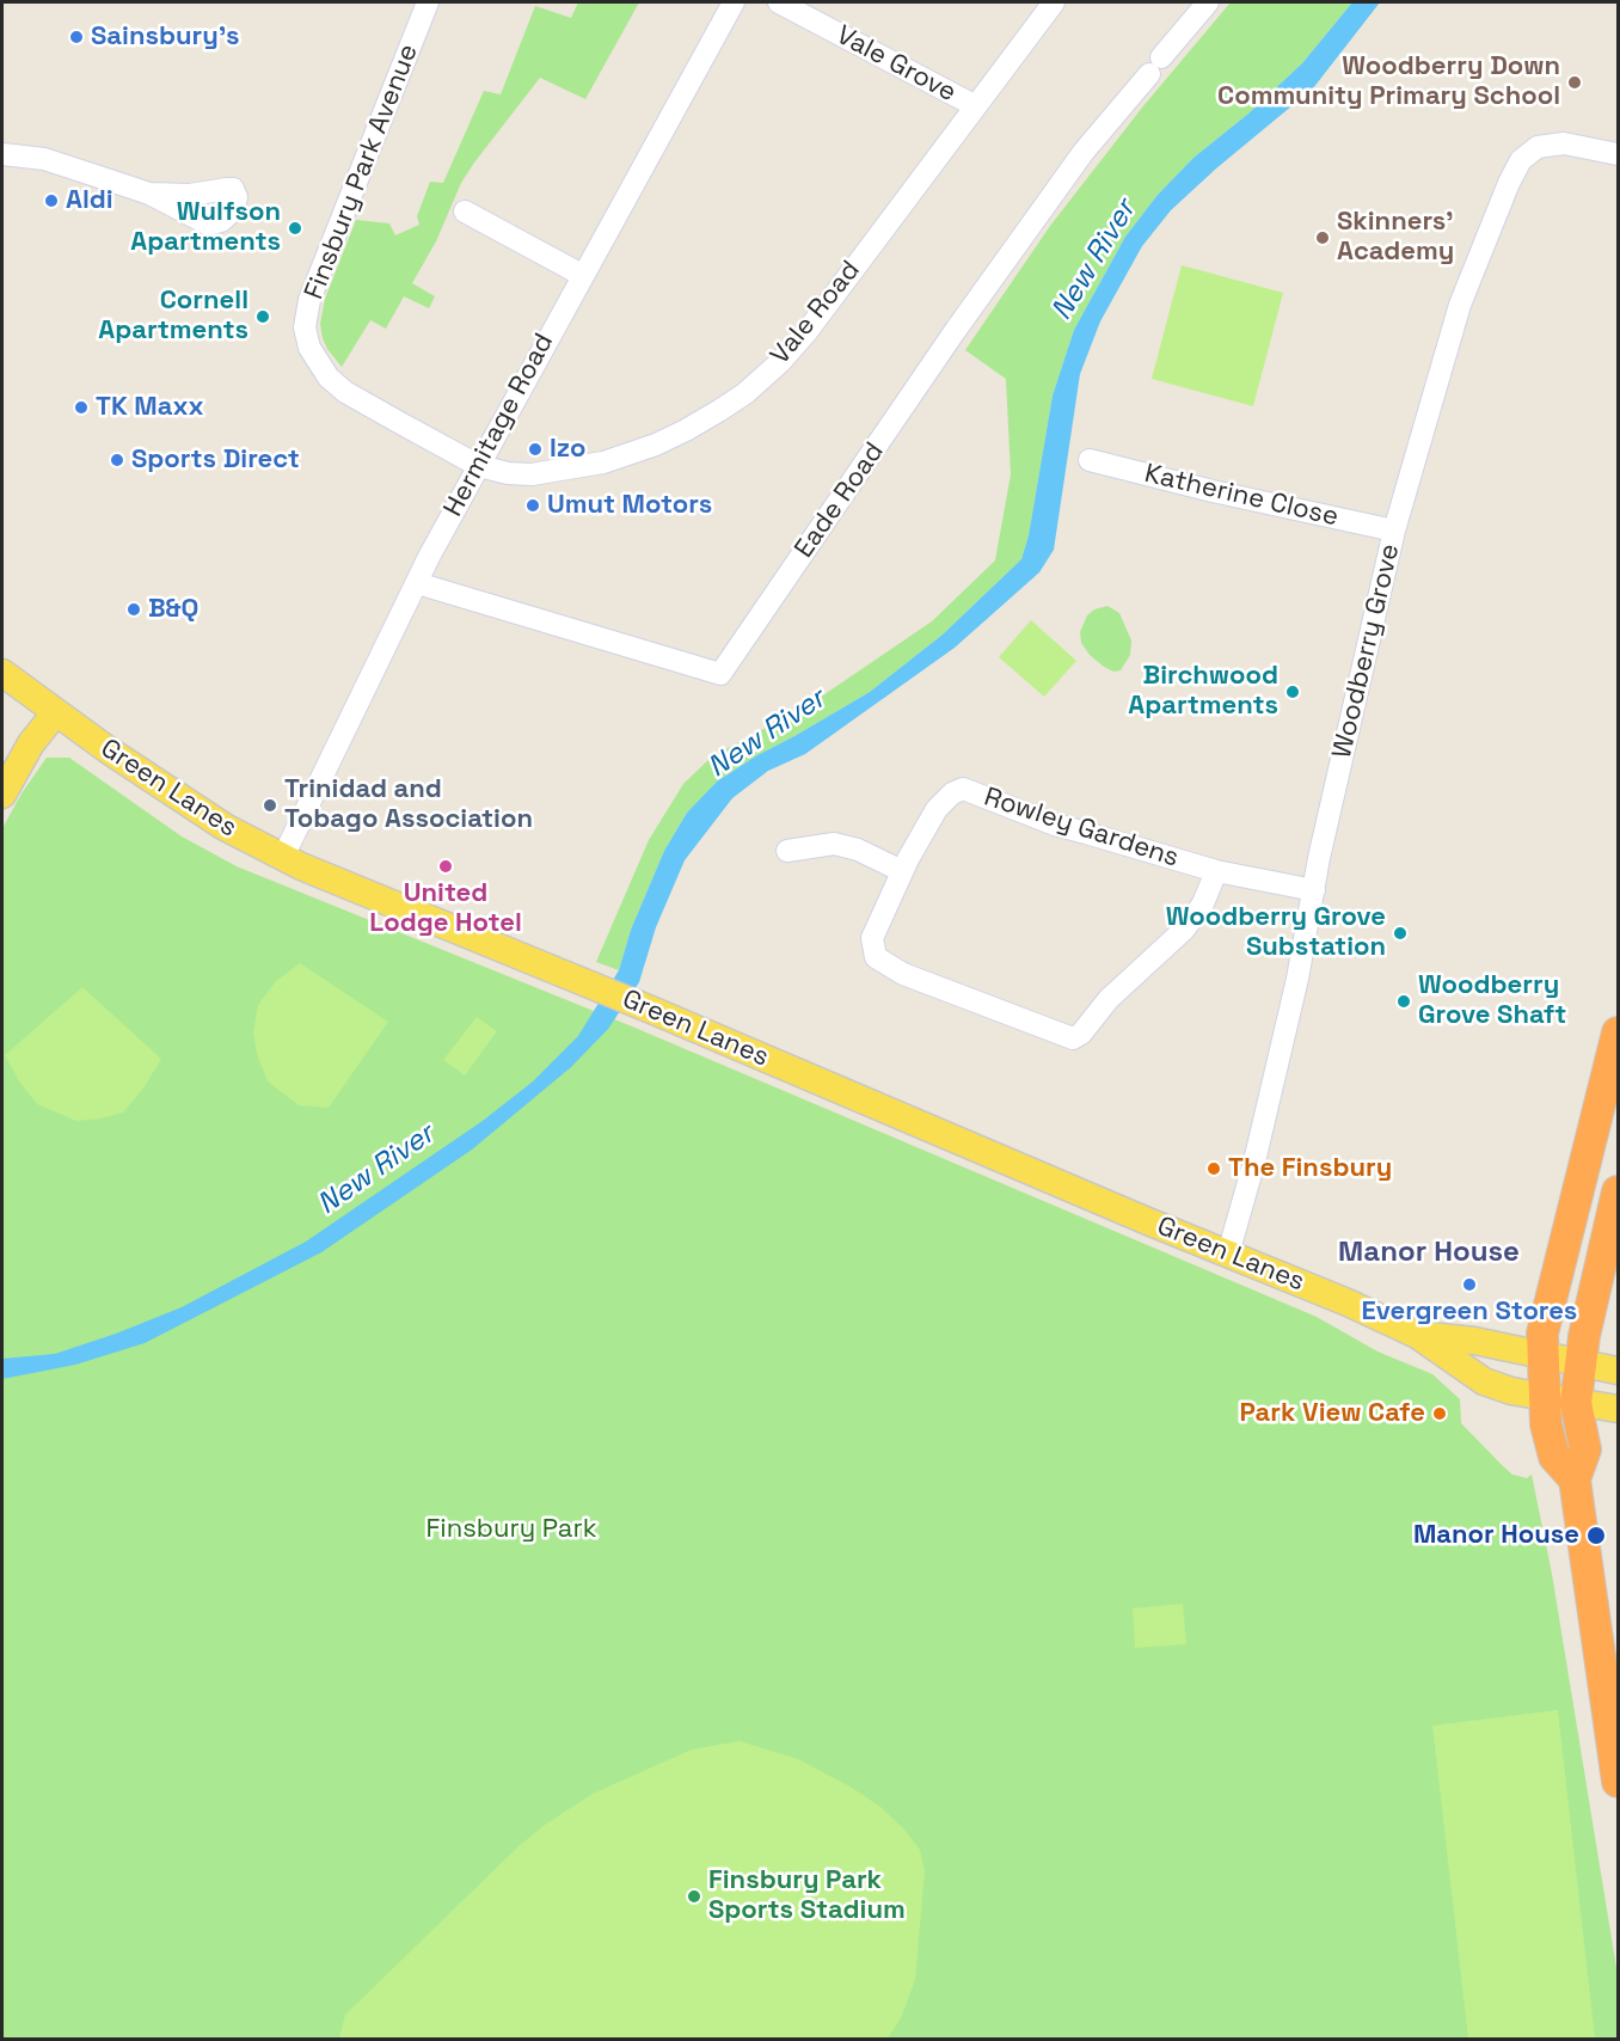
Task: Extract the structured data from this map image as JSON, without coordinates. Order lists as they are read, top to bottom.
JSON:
{
  "streets": {
    "main road": ["Green Lanes"],
    "street": [
      "Vale Grove",
      "Finsbury Park Avenue",
      "Vale Road",
      "Hermitage Road",
      "Katherine Close",
      "Eade Road",
      "Woodberry Grove",
      "Rowley Gardens"
    ]
  },
  "crossings": [
    ["Vale Grove", "Vale Road"],
    ["Finsbury Park Avenue", "Vale Road"],
    ["Finsbury Park Avenue", "Hermitage Road"],
    ["Vale Road", "Hermitage Road"],
    ["Hermitage Road", "Eade Road"],
    ["Hermitage Road", "Green Lanes"],
    ["Katherine Close", "Woodberry Grove"],
    ["Woodberry Grove", "Green Lanes"],
    ["Woodberry Grove", "Rowley Gardens"]
  ],
  "districts": ["Manor House"],
  "water": ["New River"],
  "parks": ["Finsbury Park"],
  "places": [
    "Sainsbury's",
    "Woodberry Down Community Primary School",
    "Aldi",
    "Wulfson Apartments",
    "Skinners' Academy",
    "Cornell Apartments",
    "TK Maxx",
    "Izo",
    "Sports Direct",
    "Umut Motors",
    "B&Q",
    "Birchwood Apartments",
    "Trinidad and Tobago Association",
    "United Lodge Hotel",
    "Woodberry Grove Substation",
    "Woodberry Grove Shaft",
    "The Finsbury",
    "Evergreen Stores",
    "Park View Cafe",
    "Manor House",
    "Finsbury Park Sports Stadium"
  ]
}
